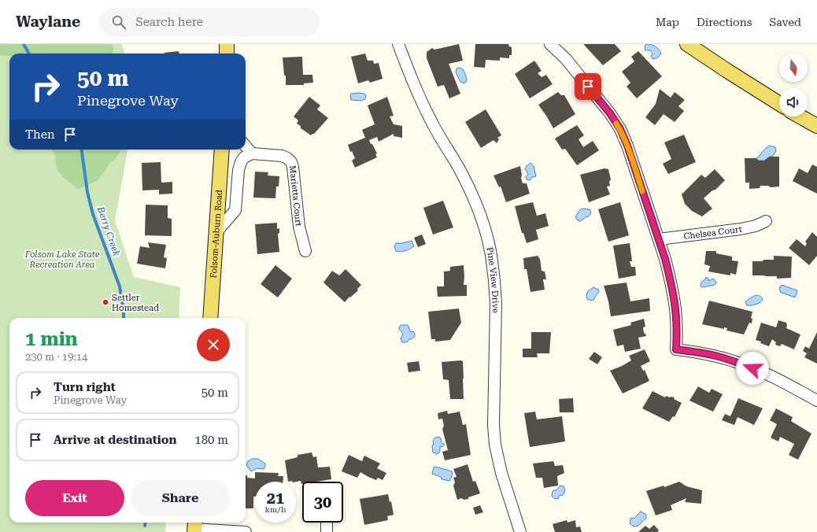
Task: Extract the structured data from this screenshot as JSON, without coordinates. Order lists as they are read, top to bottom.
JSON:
{
  "streets": {
    "main road": ["Folsom-Auburn Road"],
    "street": ["Marietta Court", "Chelsea Court", "Pine View Drive"]
  },
  "water": ["Berry Creek"],
  "parks": ["Folsom Lake State Recreation Area"],
  "places": ["Settler Homestead"],
  "north": "bottom",
  "page": {
    "header": "Waylane",
    "search": "Search here",
    "nav": ["Map", "Directions", "Saved"],
    "turn": ["50 m", "Pinegrove Way"],
    "then": "Then",
    "heading": ["1 min", "230 m · 19:14"],
    "list": [
      {
        "name": "Turn right",
        "note": "Pinegrove Way",
        "value": "50 m"
      },
      {
        "name": "Arrive at destination",
        "value": "180 m"
      }
    ],
    "buttons": ["Exit", "Share"],
    "speed": "21 km/h",
    "limit": "30"
  }
}
